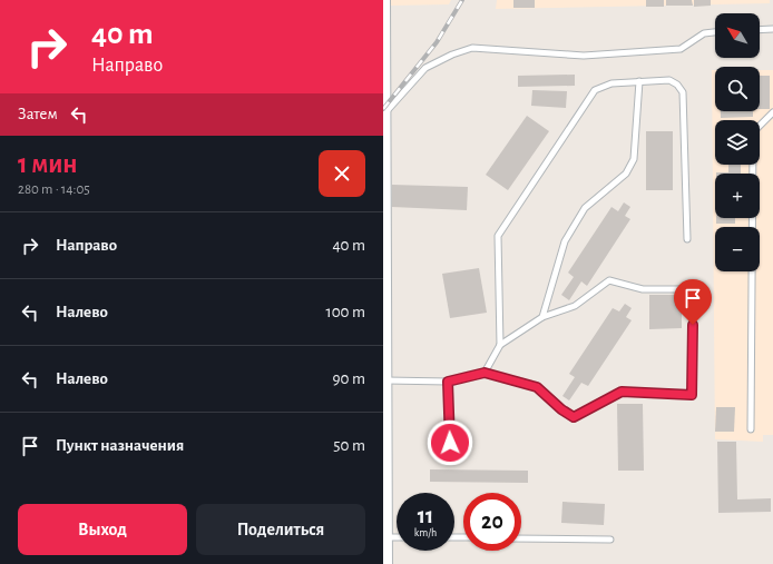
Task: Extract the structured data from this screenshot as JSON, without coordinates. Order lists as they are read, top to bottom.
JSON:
{
  "north": "top left",
  "page": {
    "turn": ["40 m", "Направо"],
    "map_buttons": ["+", "−"],
    "then": "Затем",
    "heading": ["1 мин", "280 m · 14:05"],
    "list": [
      {
        "name": "Направо",
        "value": "40 m"
      },
      {
        "name": "Налево",
        "value": "100 m"
      },
      {
        "name": "Налево",
        "value": "90 m"
      },
      {
        "name": "Пункт назначения",
        "value": "50 m"
      }
    ],
    "speed": "11 km/h",
    "limit": "20",
    "buttons": ["Выход", "Поделиться"]
  }
}
